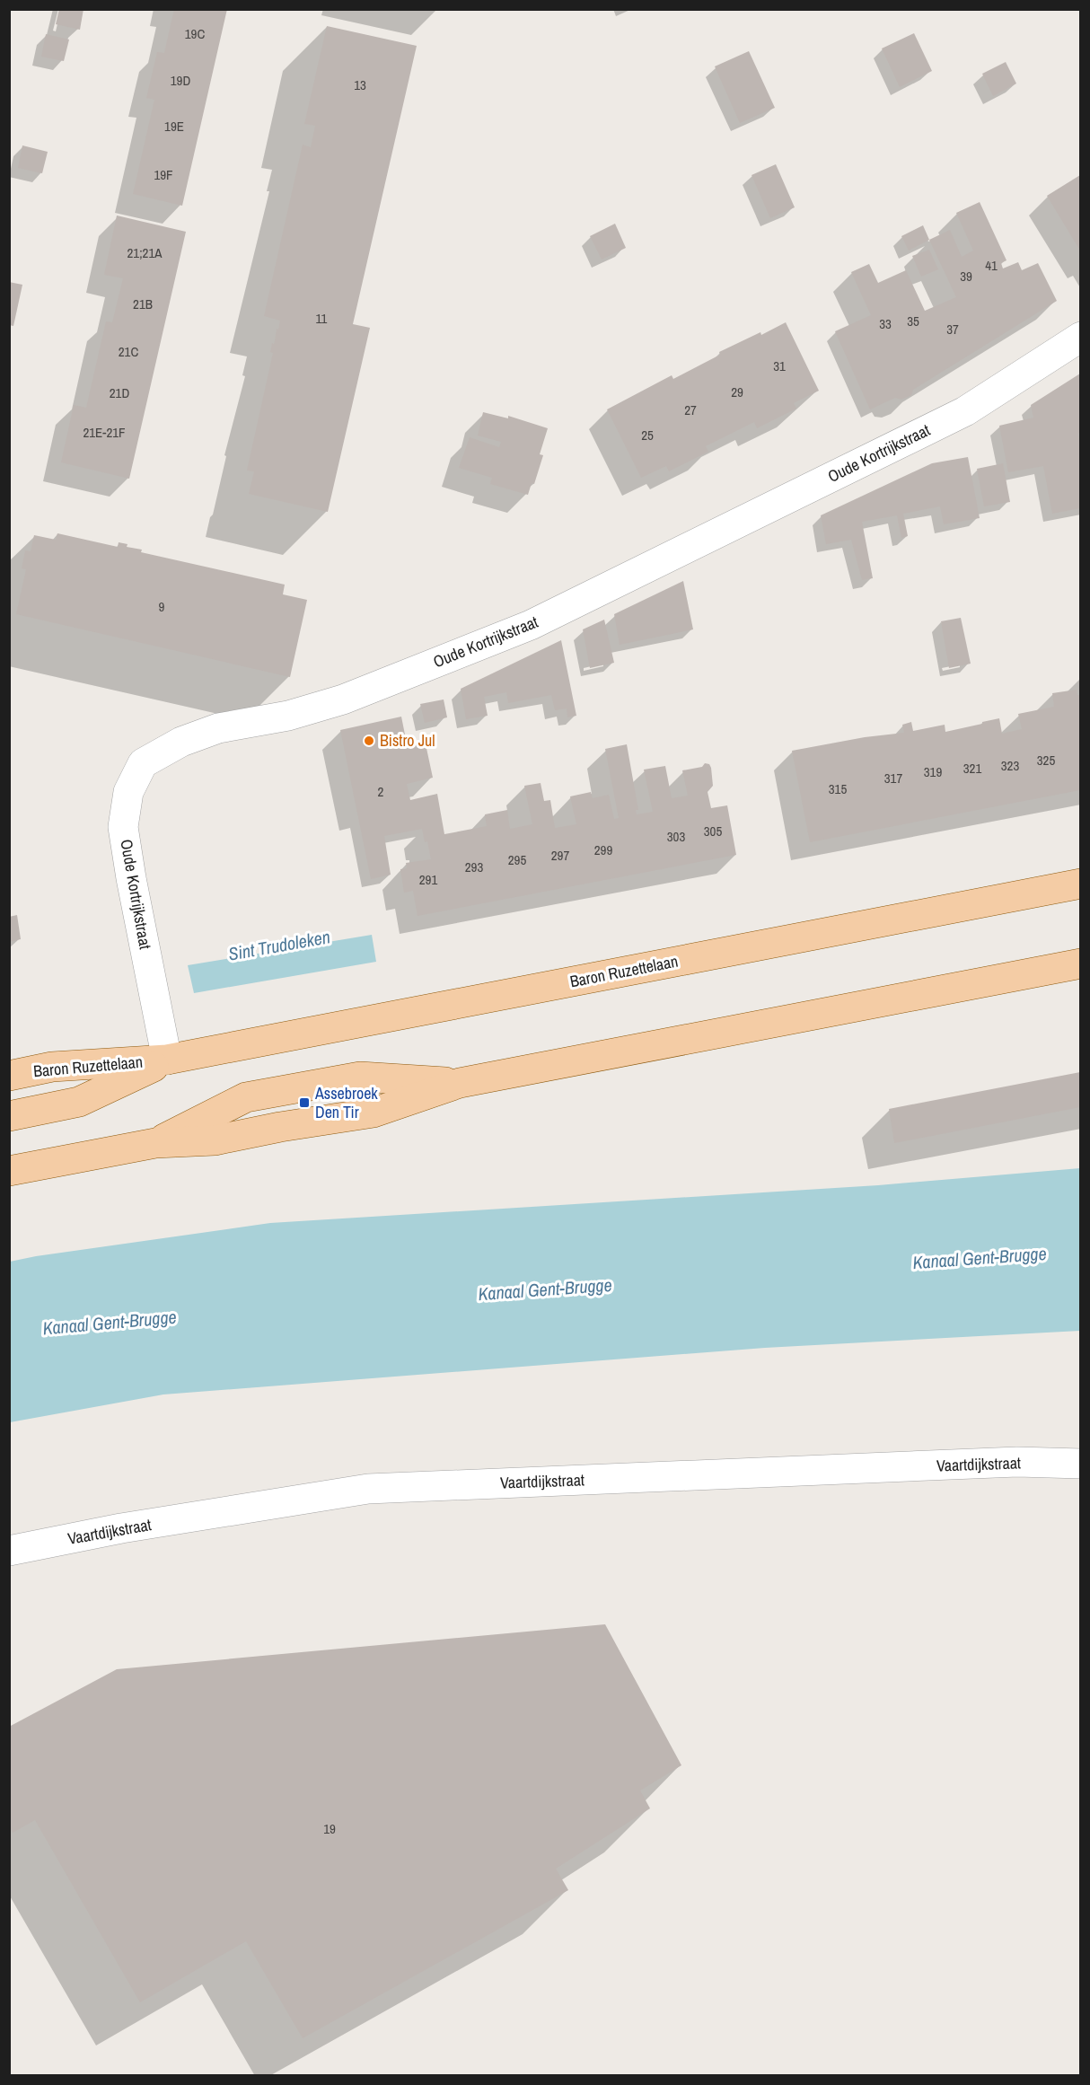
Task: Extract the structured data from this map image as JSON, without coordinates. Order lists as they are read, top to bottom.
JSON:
{
  "streets": {
    "main road": ["Baron Ruzettelaan"],
    "street": ["Oude Kortrijkstraat", "Vaartdijkstraat"]
  },
  "crossings": [
    ["Oude Kortrijkstraat", "Baron Ruzettelaan"]
  ],
  "water": ["Sint Trudoleken", "Kanaal Gent-Brugge"],
  "places": {
    "other": ["Bistro Jul"],
    "transit": ["Assebroek Den Tir"]
  },
  "house_numbers": [
    "19C",
    "19D",
    "13",
    "19E",
    "19F",
    "21;21A",
    "41",
    "39",
    "21B",
    "11",
    "35",
    "33",
    "37",
    "21C",
    "31",
    "29",
    "21D",
    "27",
    "21E-21F",
    "25",
    "9",
    "325",
    "323",
    "321",
    "319",
    "317",
    "315",
    "2",
    "305",
    "303",
    "299",
    "297",
    "295",
    "293",
    "291",
    "19"
  ]
}
